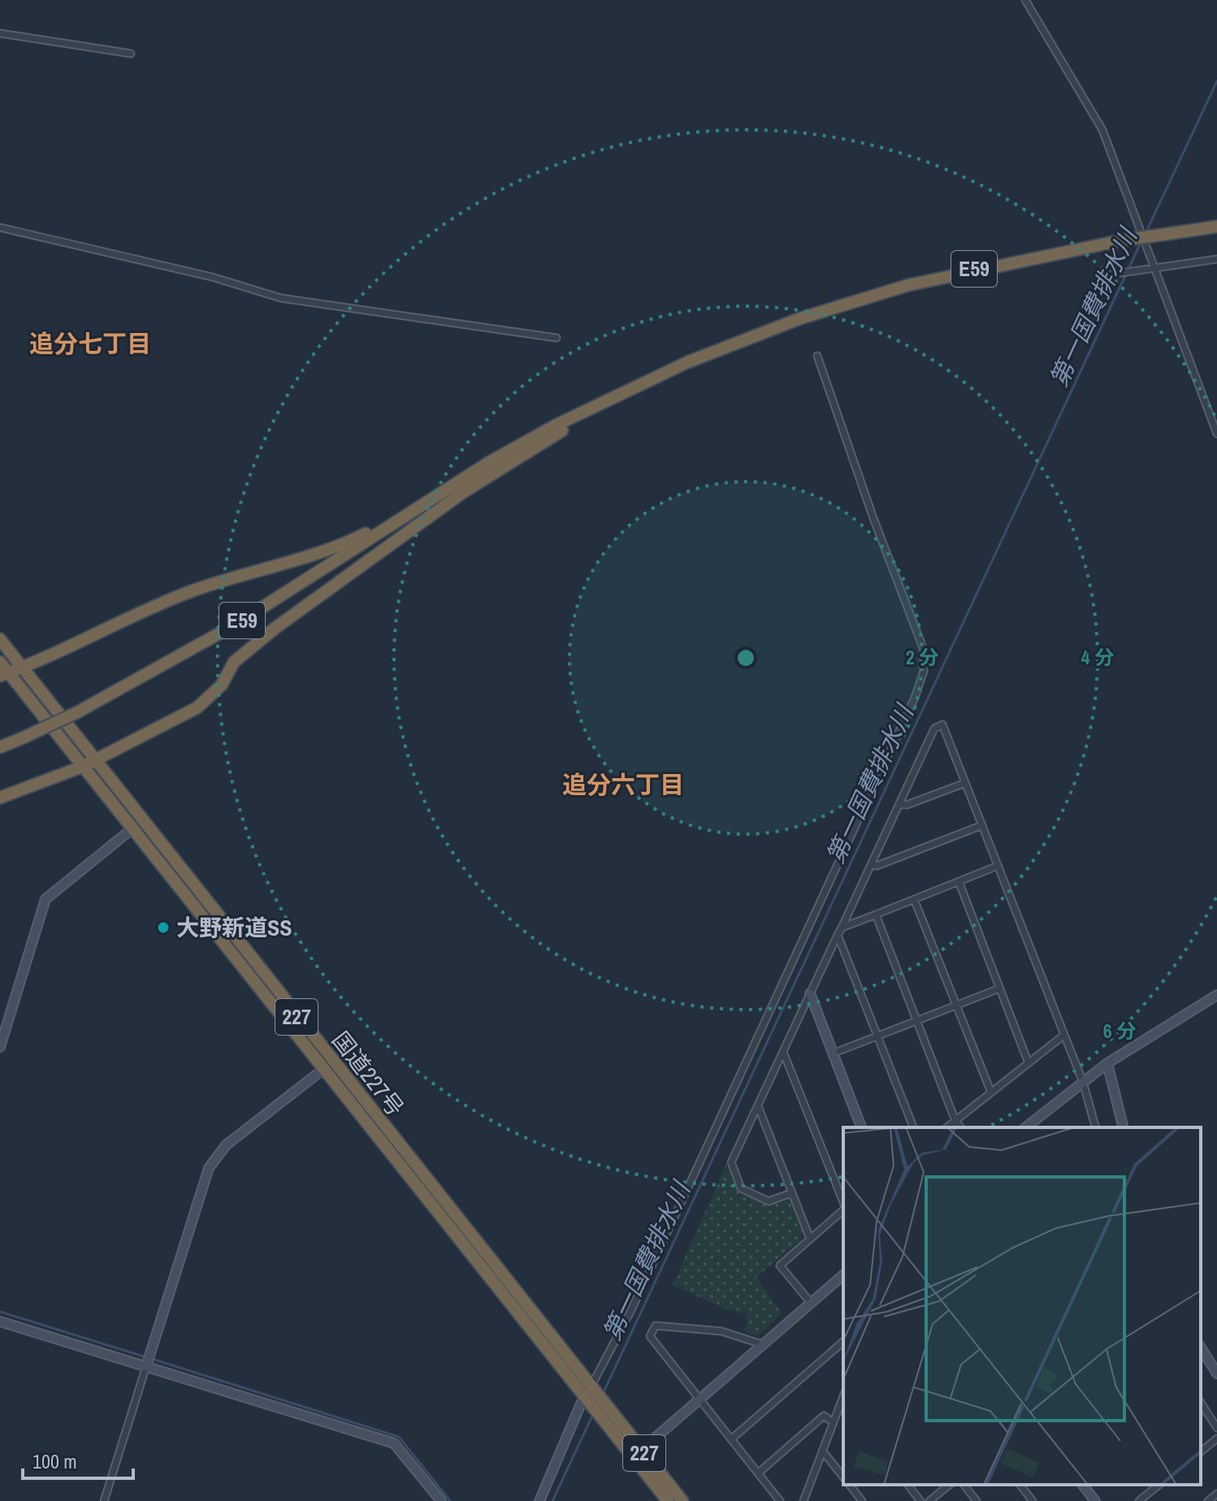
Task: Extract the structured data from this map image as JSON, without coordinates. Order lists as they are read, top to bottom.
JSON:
{
  "streets": {
    "highway": ["E59", "227", "国道227号"]
  },
  "districts": ["追分七丁目", "追分六丁目"],
  "water": ["第一国費排水川"],
  "places": ["大野新道SS"],
  "scale_bar": "100 m",
  "rings": ["2 分", "4 分", "6 分"]
}
